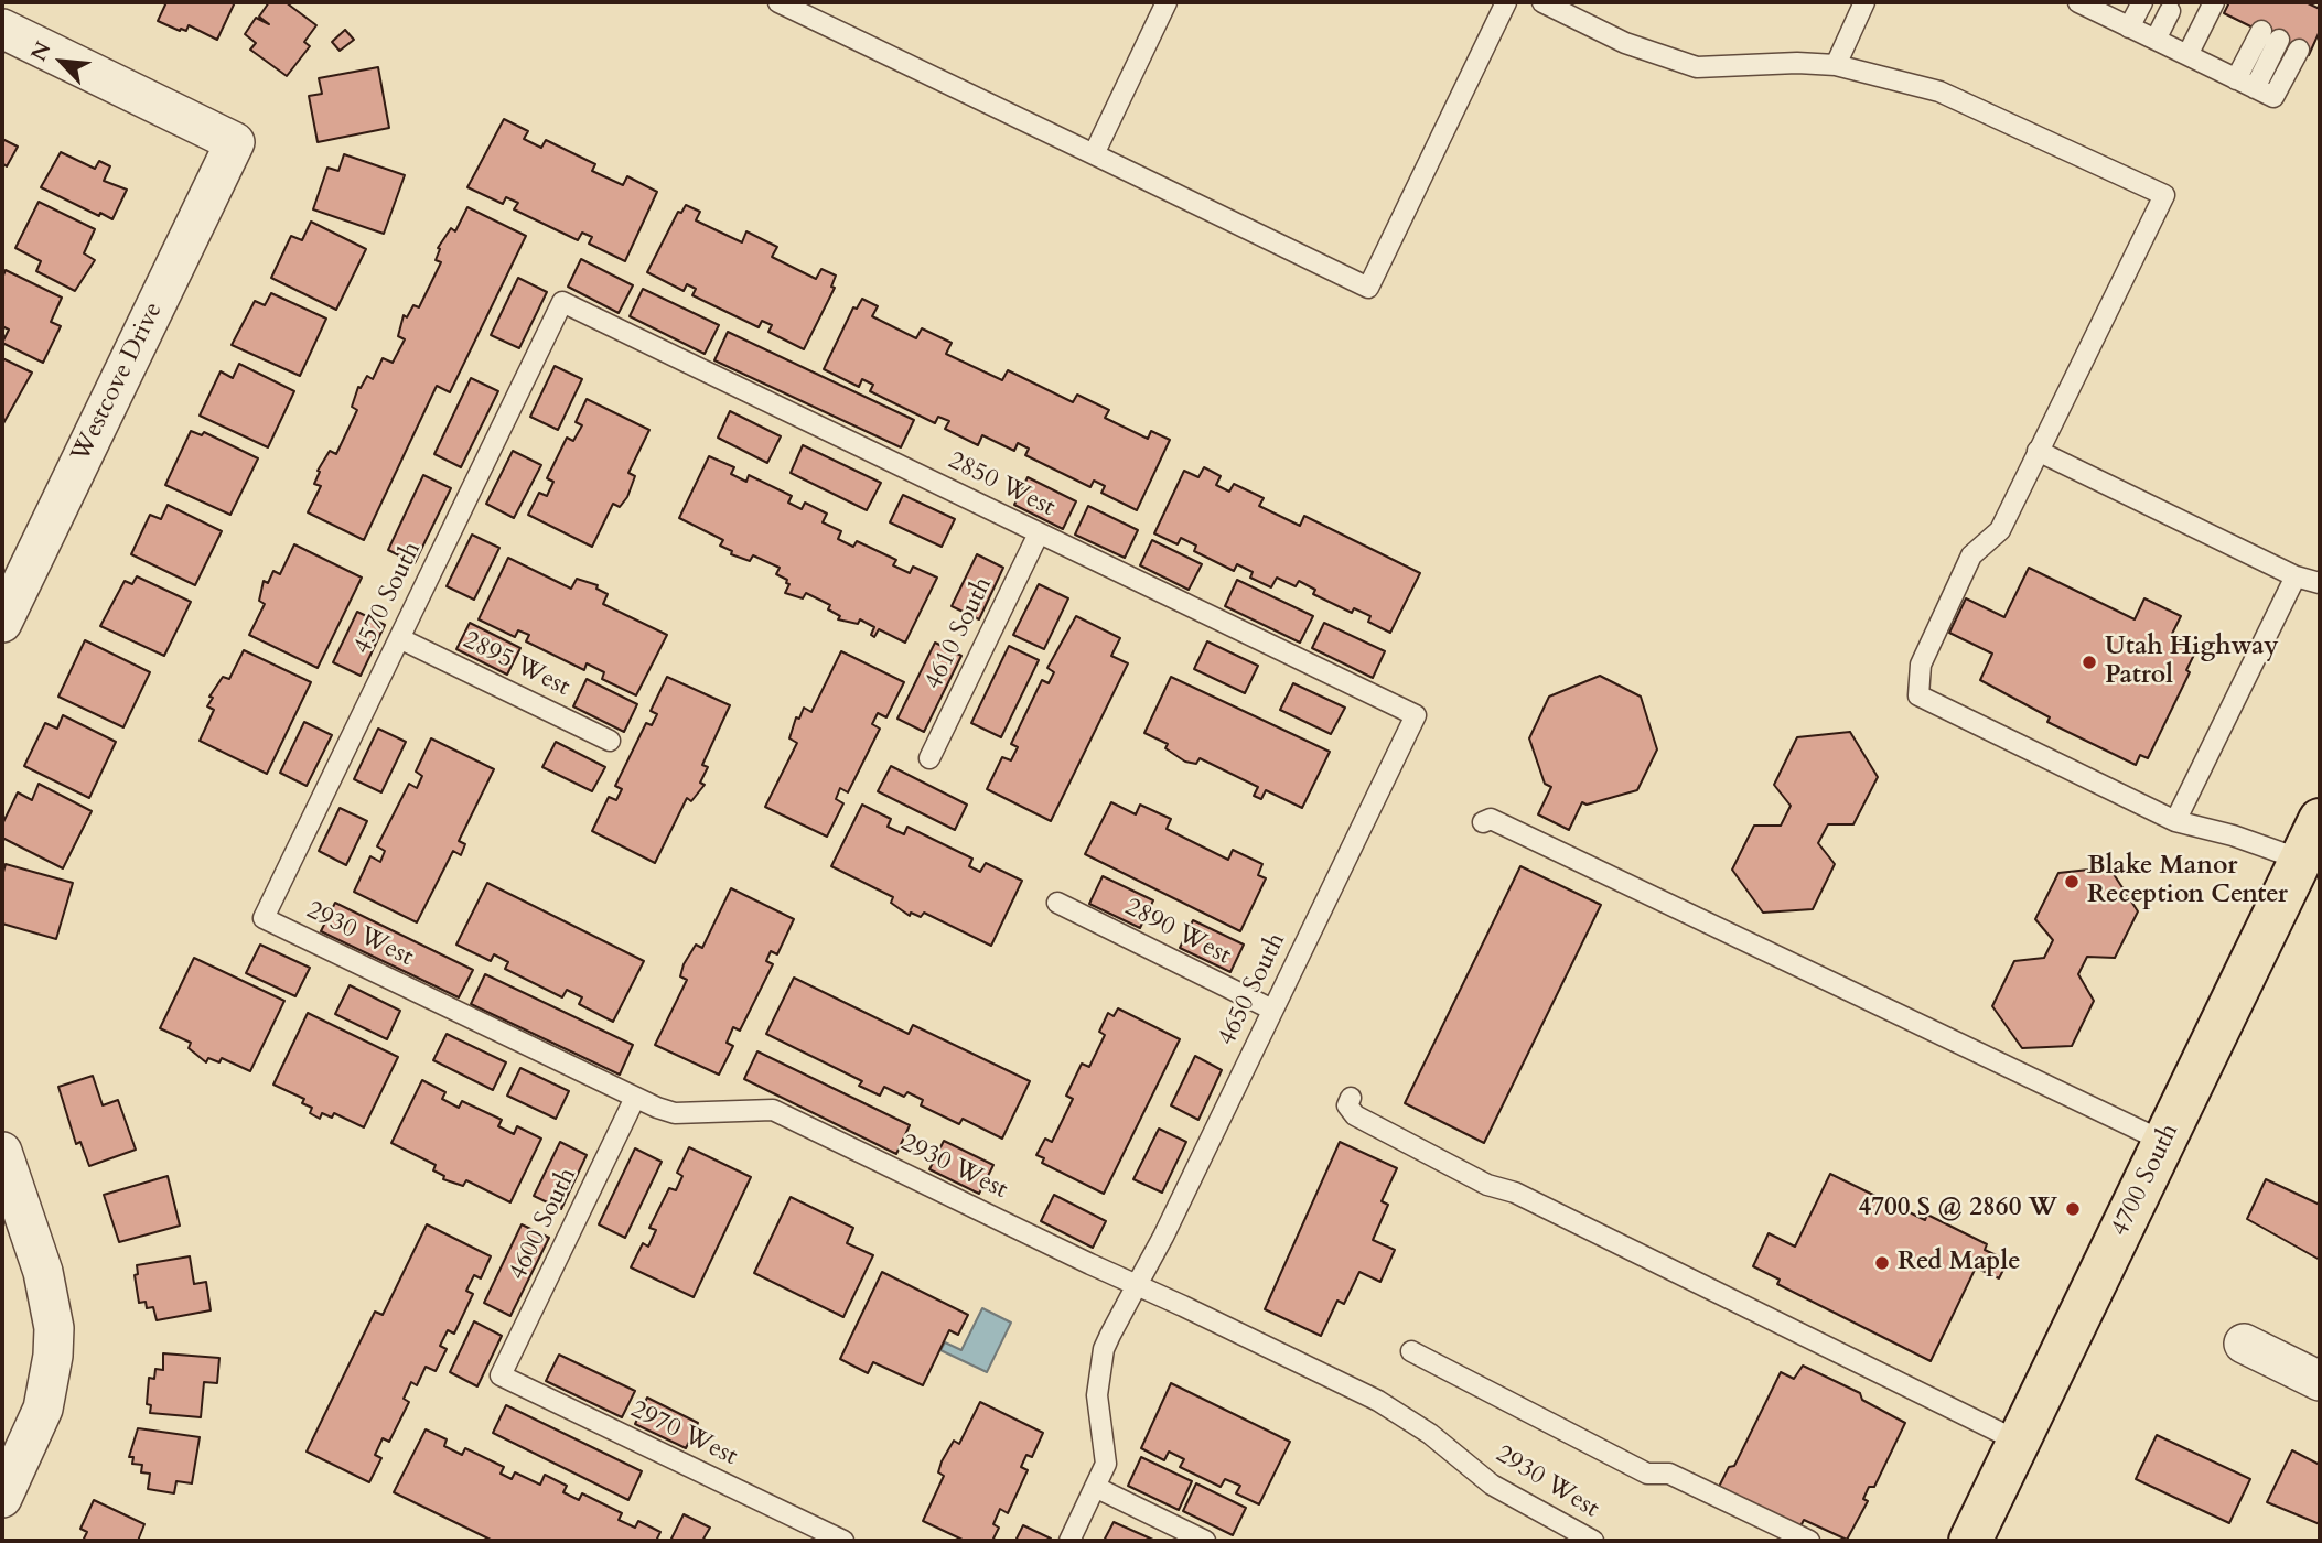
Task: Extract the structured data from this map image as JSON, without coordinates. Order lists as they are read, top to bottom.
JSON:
{
  "streets": {
    "main road": ["4700 South"],
    "street": ["Westcove Drive"],
    "lane": [
      "2850 West",
      "4570 South",
      "4610 South",
      "2895 West",
      "2890 West",
      "2930 West",
      "4650 South",
      "4600 South",
      "2970 West"
    ]
  },
  "crossings": [
    ["2850 West", "4570 South"],
    ["2850 West", "4610 South"],
    ["2850 West", "4650 South"],
    ["4570 South", "2895 West"],
    ["4570 South", "2930 West"],
    ["2890 West", "4650 South"],
    ["2930 West", "4650 South"],
    ["2930 West", "4600 South"],
    ["4600 South", "2970 West"]
  ],
  "places": [
    "Utah Highway Patrol",
    "Blake Manor Reception Center",
    "4700 S @ 2860 W",
    "Red Maple"
  ],
  "north": "top left"
}
